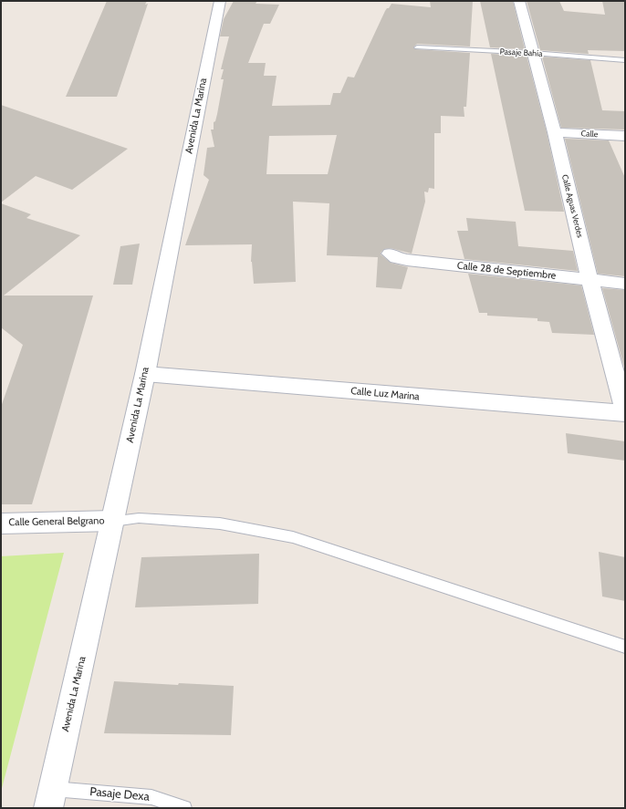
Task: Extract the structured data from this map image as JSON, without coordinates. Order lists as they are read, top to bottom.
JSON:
{
  "streets": {
    "street": [
      "Avenida La Marina",
      "Calle",
      "Calle Aguas Verdes",
      "Calle 28 de Septiembre",
      "Calle Luz Marina",
      "Calle General Belgrano"
    ],
    "lane": ["Pasaje Bahía", "Pasaje Dexa"]
  },
  "crossings": [
    ["Pasaje Bahía", "Calle Aguas Verdes"],
    ["Avenida La Marina", "Calle Luz Marina"],
    ["Avenida La Marina", "Calle General Belgrano"],
    ["Avenida La Marina", "Pasaje Dexa"],
    ["Calle", "Calle Aguas Verdes"],
    ["Calle Aguas Verdes", "Calle 28 de Septiembre"],
    ["Calle Aguas Verdes", "Calle Luz Marina"]
  ]
}
